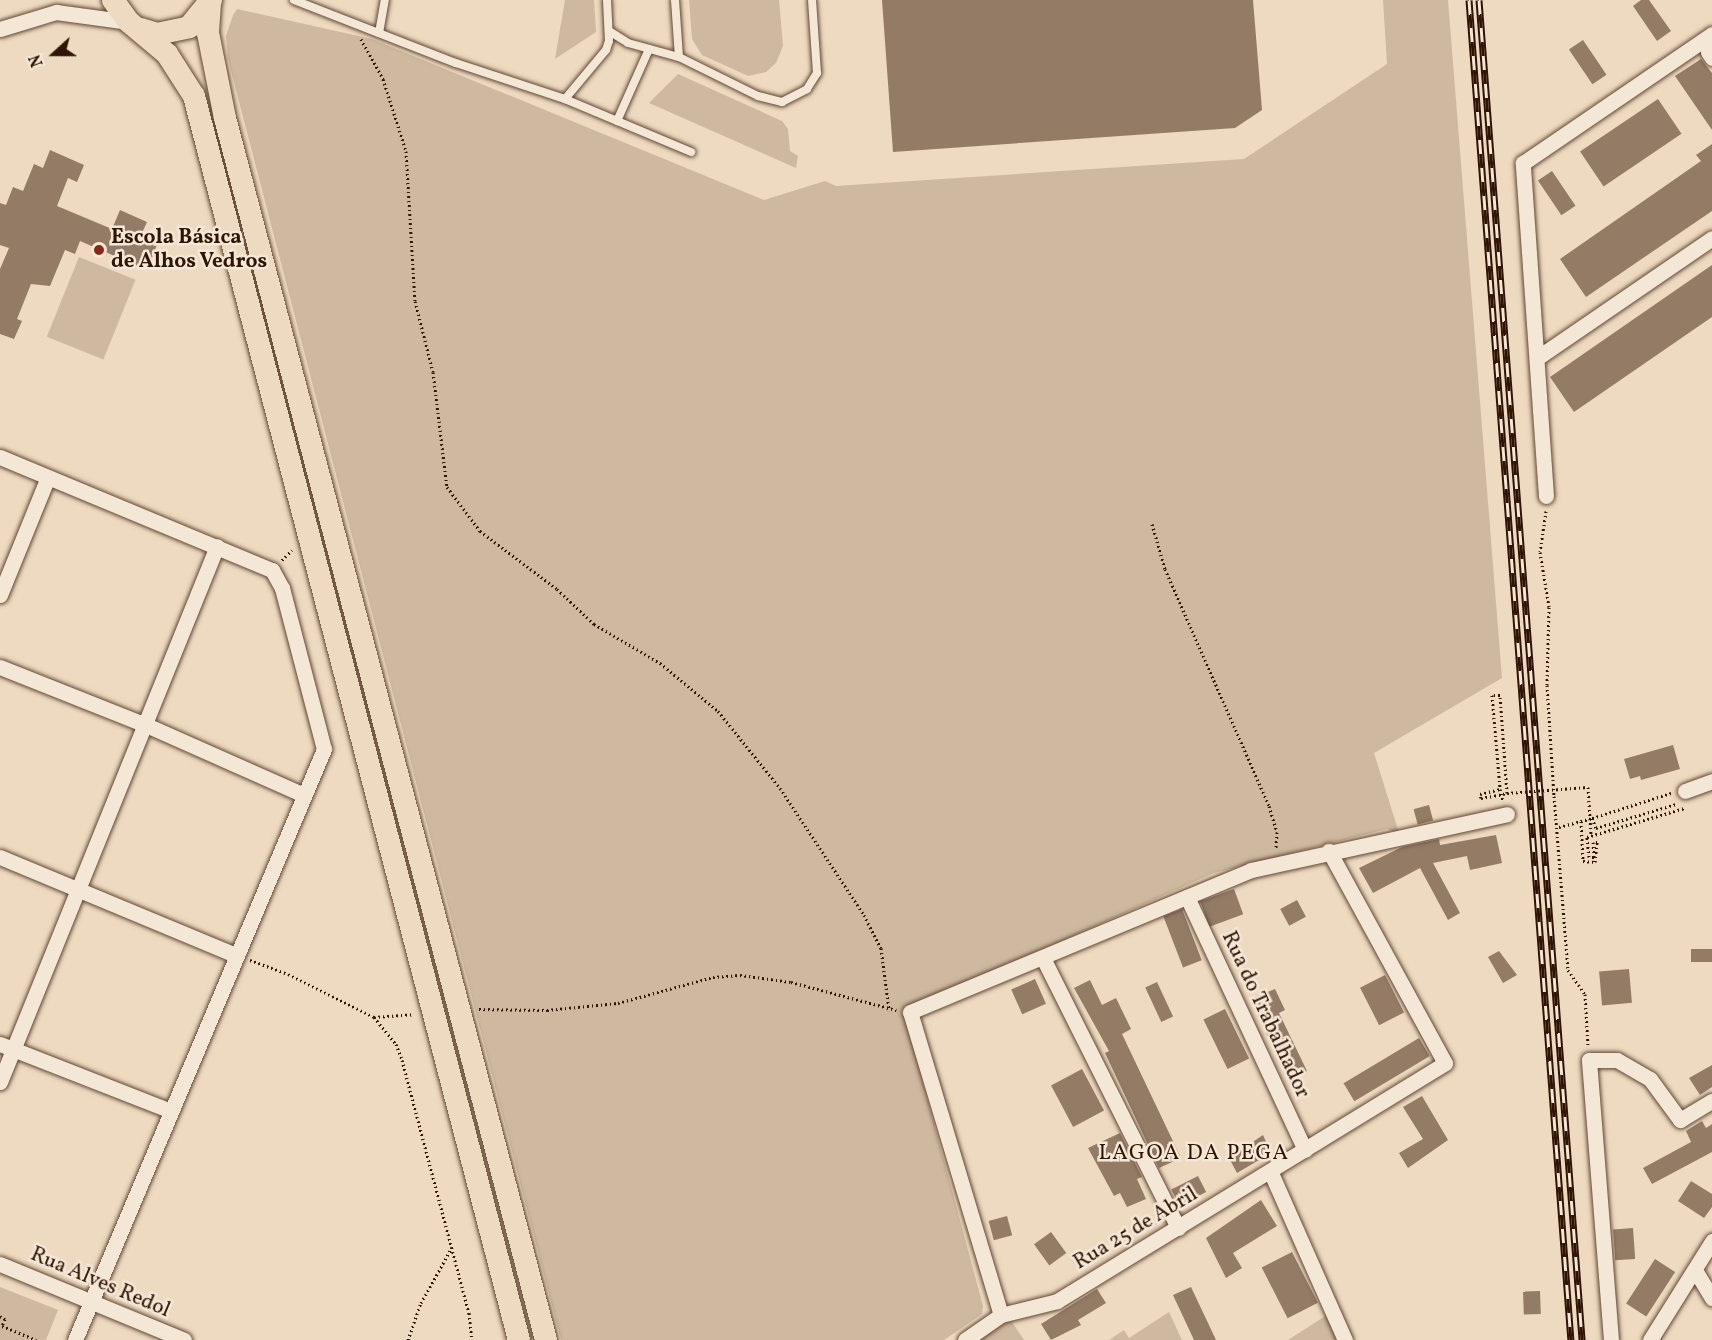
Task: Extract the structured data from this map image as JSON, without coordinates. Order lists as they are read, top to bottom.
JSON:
{
  "streets": {
    "street": ["Rua do Trabalhador", "Rua 25 de Abril", "Rua Alves Redol"]
  },
  "crossings": [
    ["Rua do Trabalhador", "Rua 25 de Abril"]
  ],
  "districts": ["LAGOA DA PEGA"],
  "places": ["Escola Básica de Alhos Vedros"],
  "north": "left"
}
